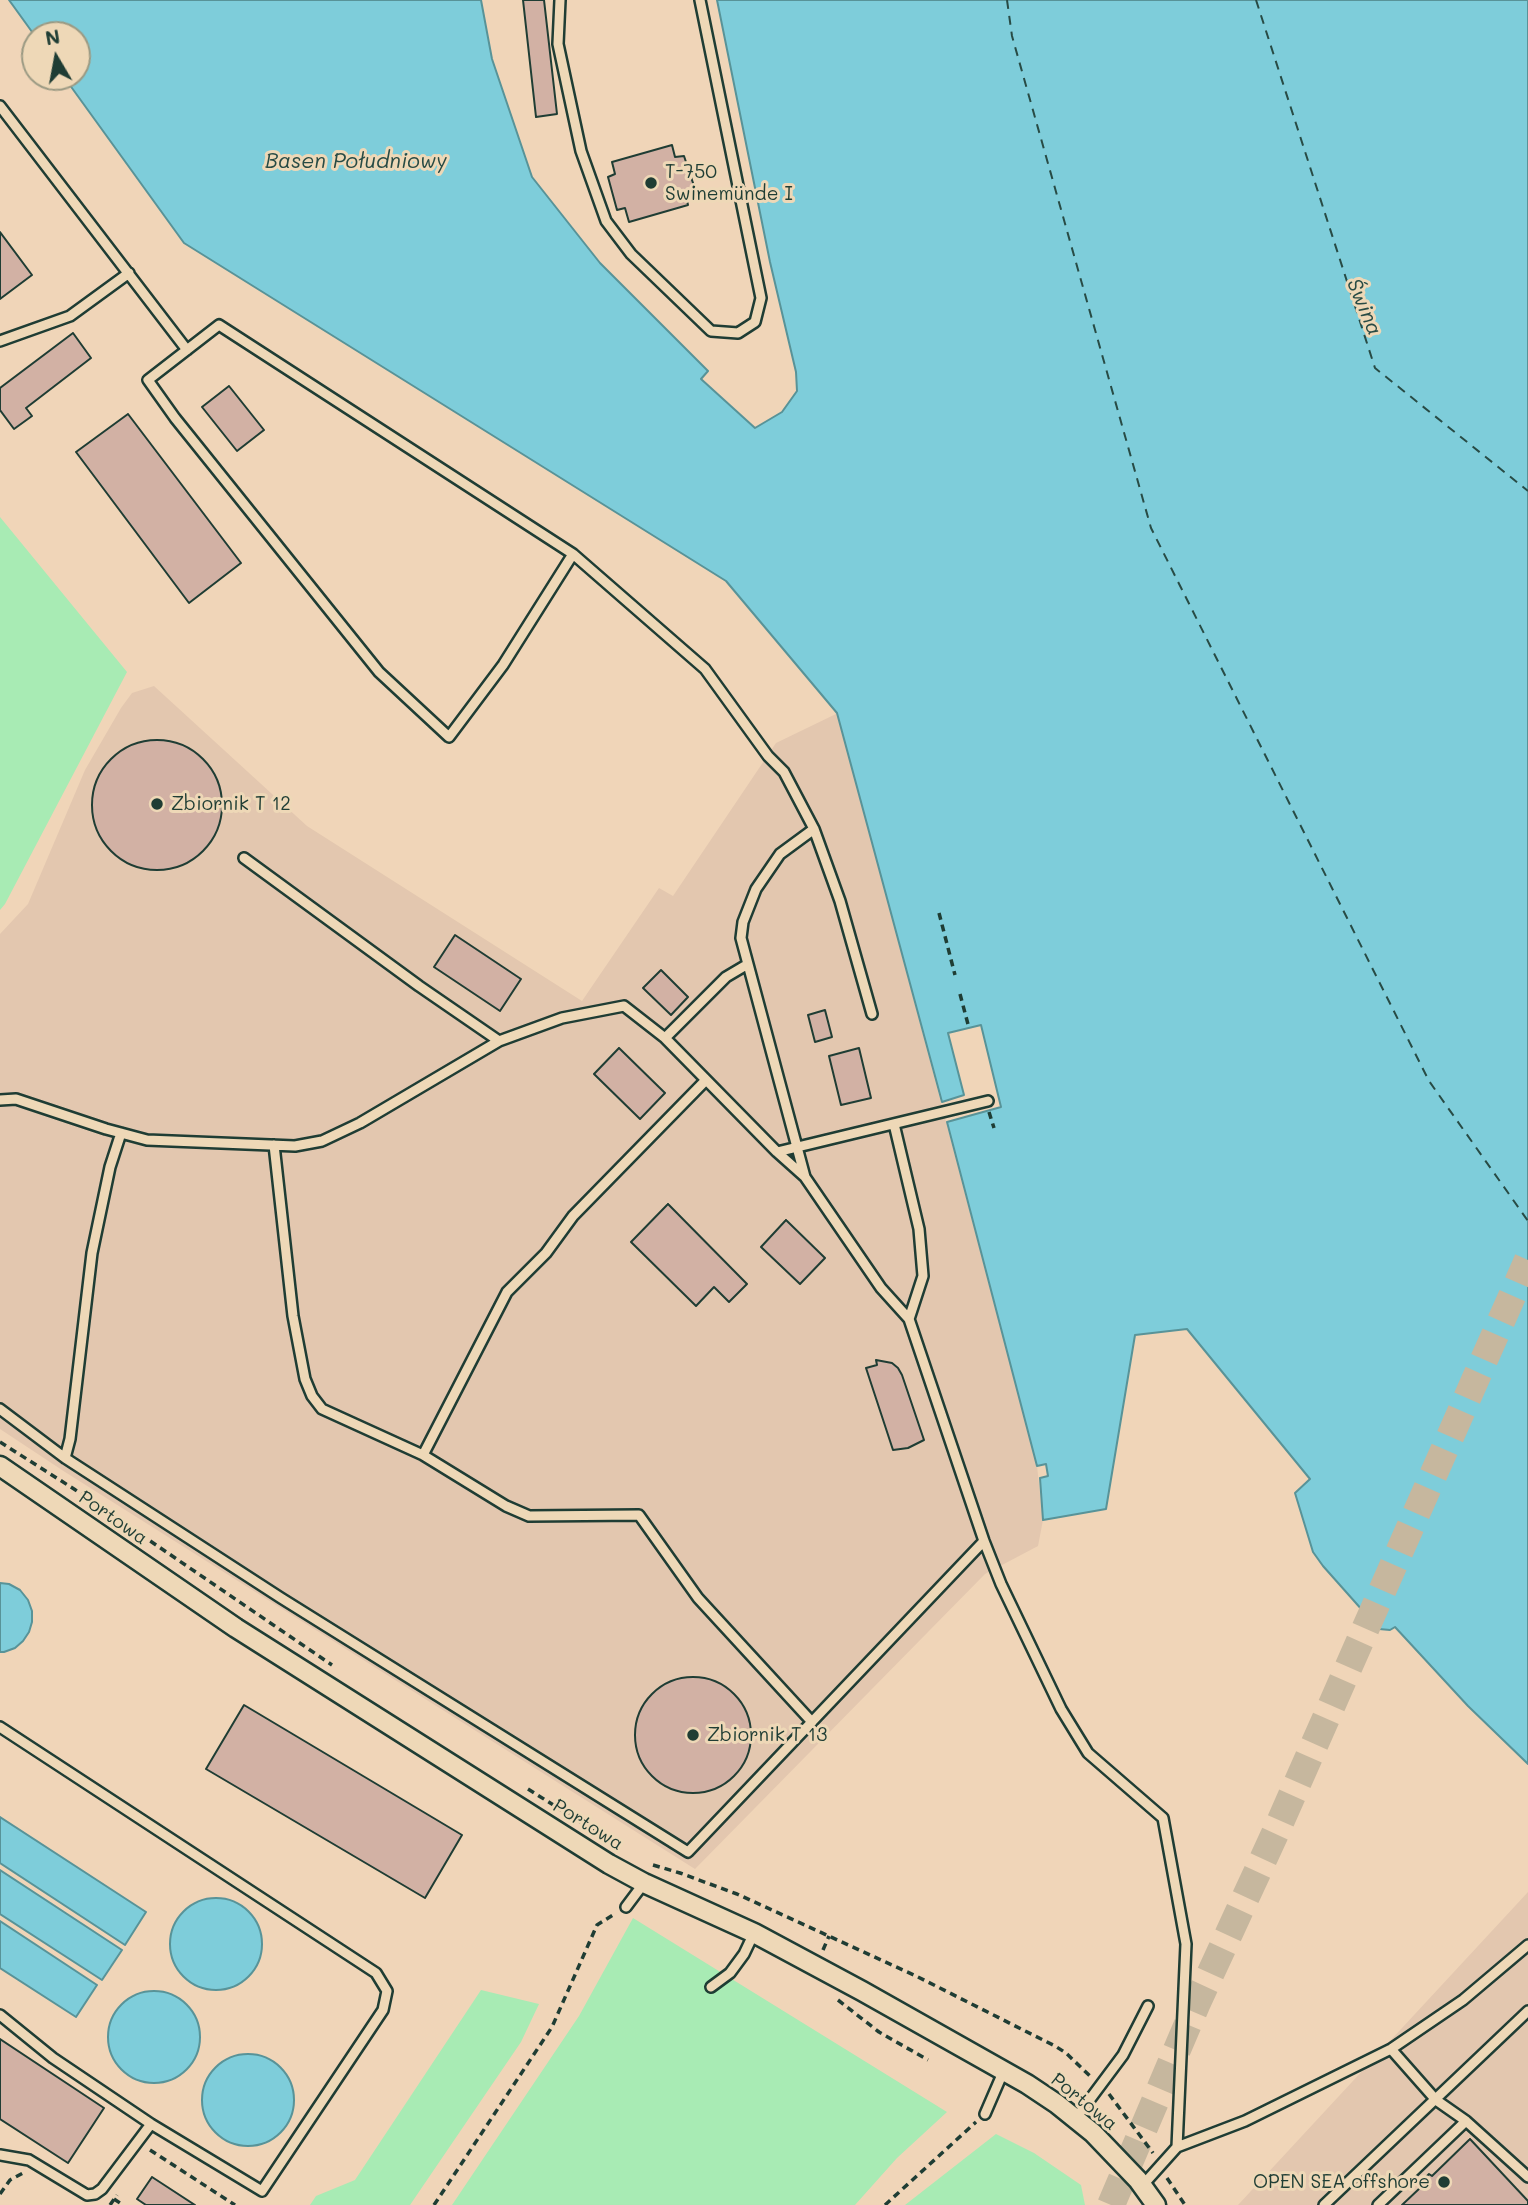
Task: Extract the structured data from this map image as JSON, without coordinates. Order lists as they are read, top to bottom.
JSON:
{
  "streets": {
    "street": ["Portowa"]
  },
  "water": ["Basen Południowy", "Świna"],
  "places": [
    "T-750 Swinemünde I",
    "Zbiornik T 12",
    "Zbiornik T 13",
    "OPEN SEA offshore"
  ],
  "north": "top"
}
